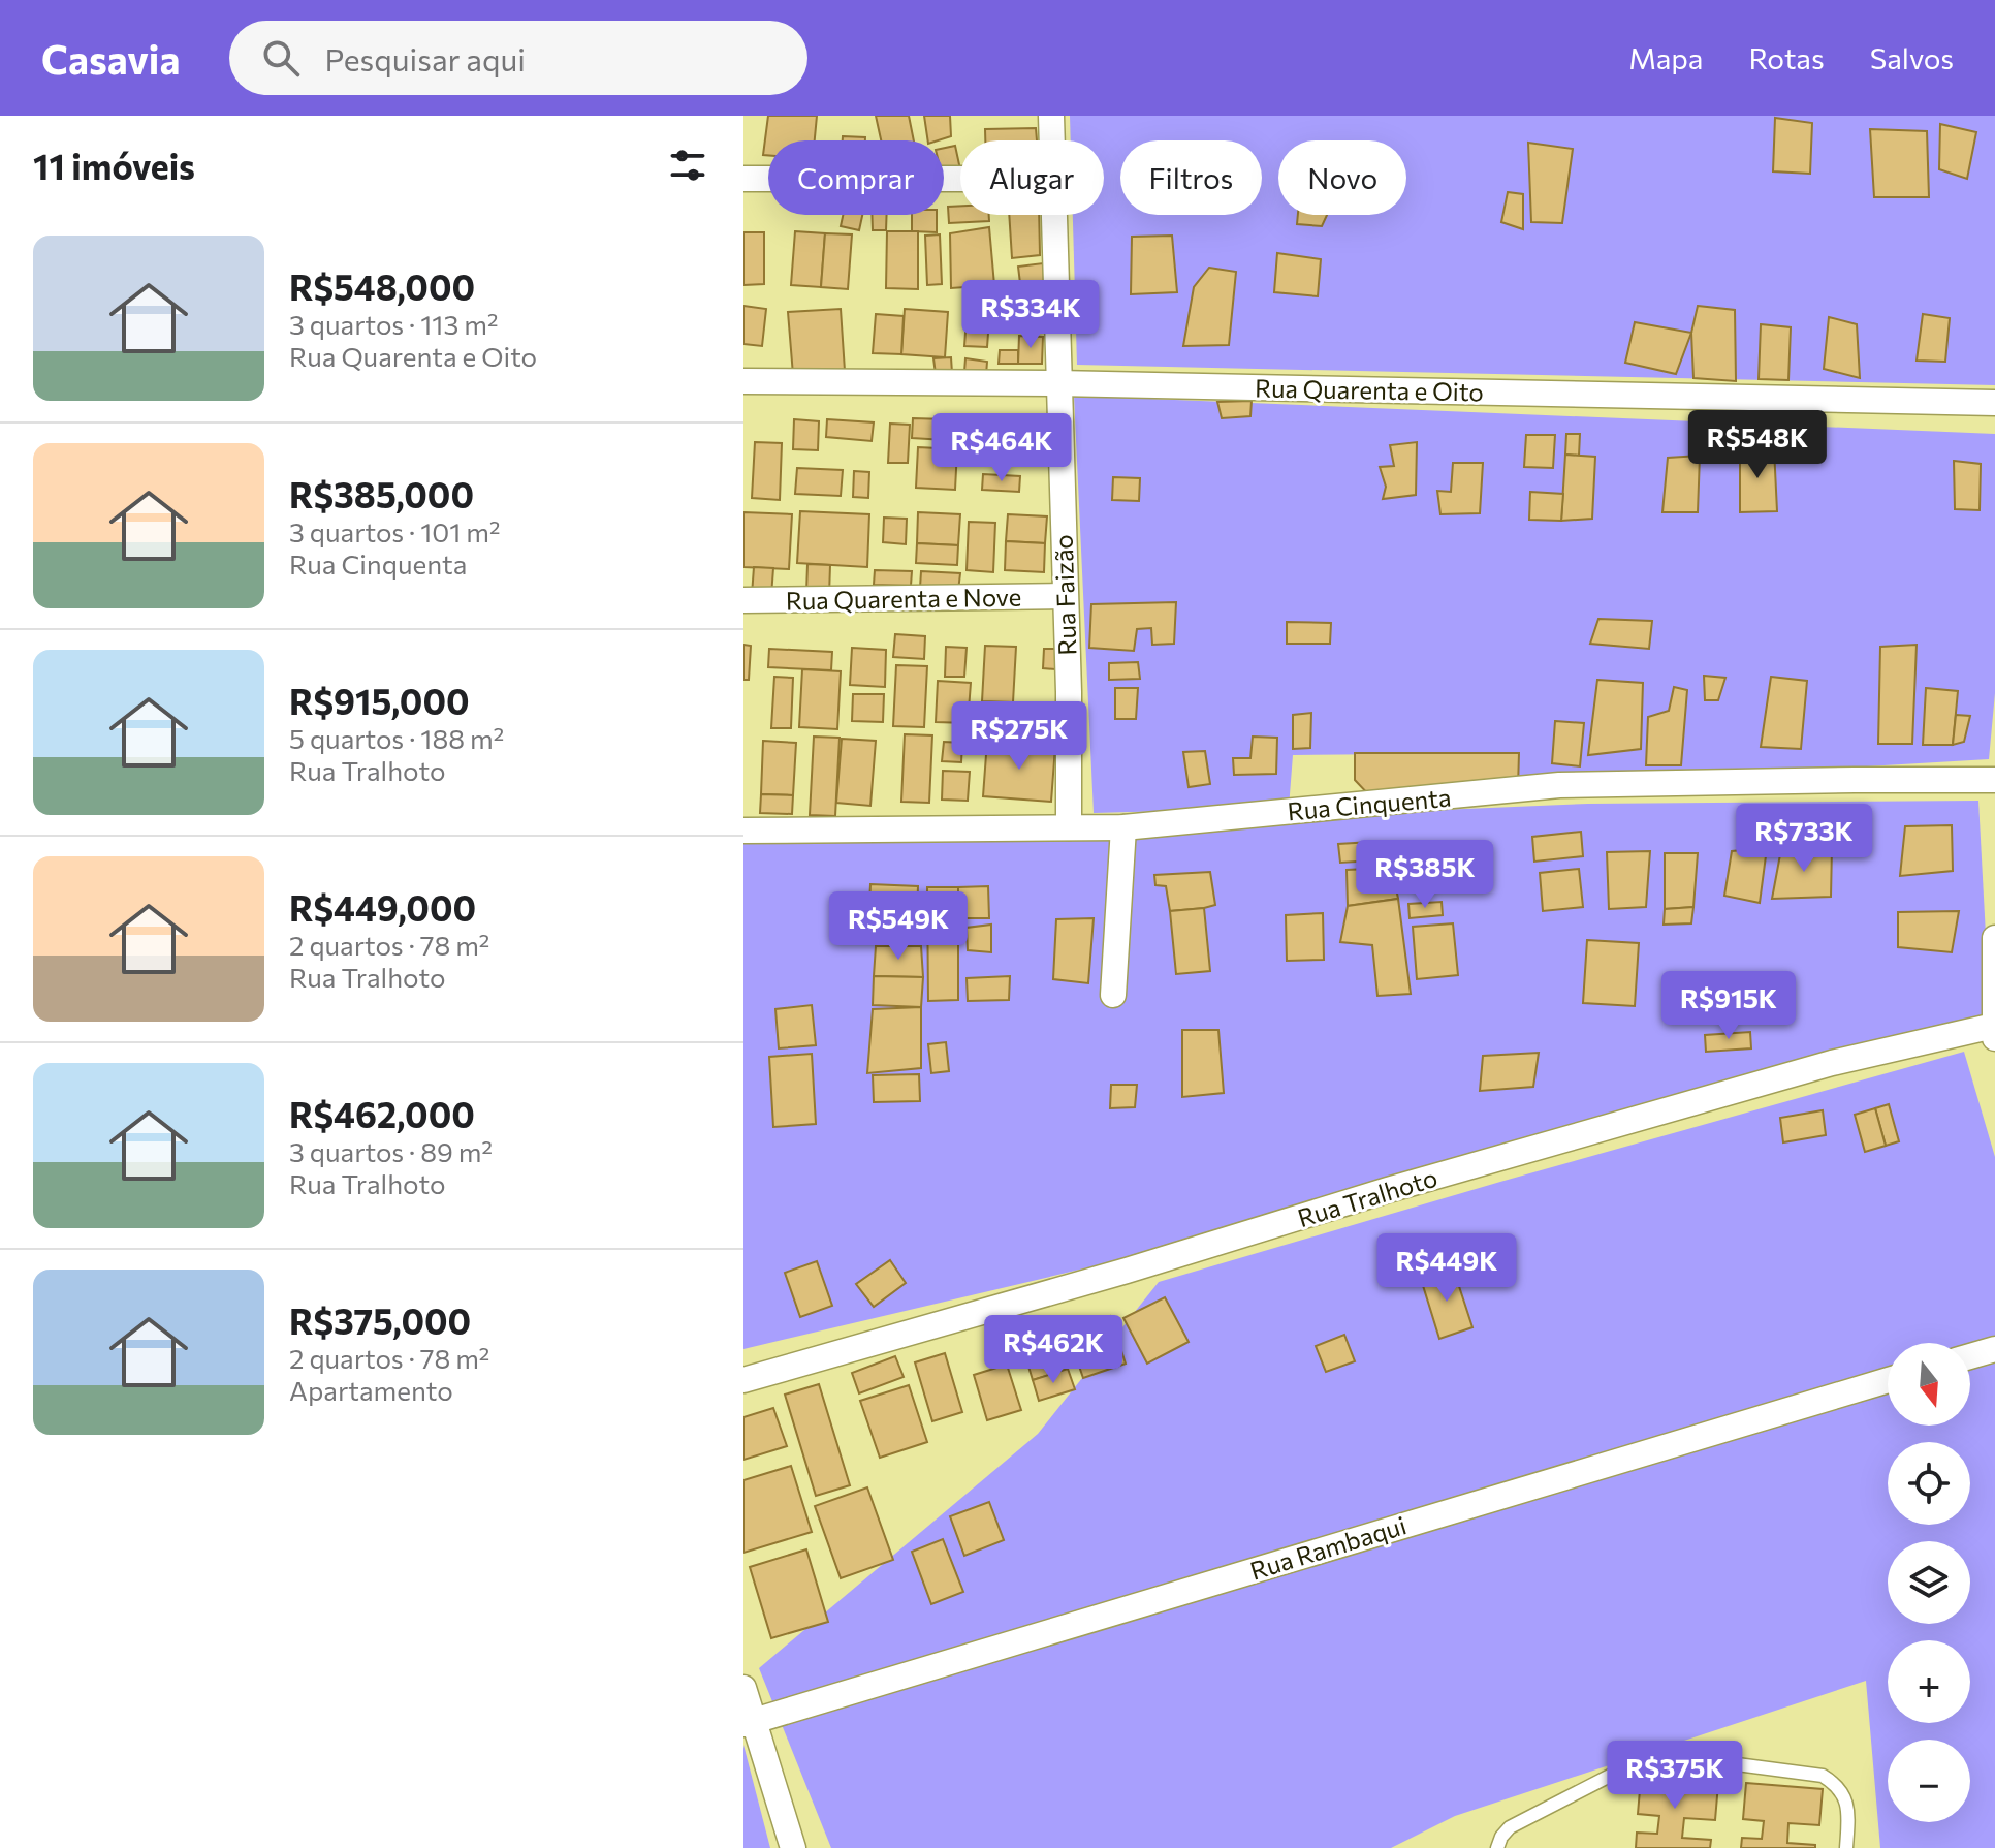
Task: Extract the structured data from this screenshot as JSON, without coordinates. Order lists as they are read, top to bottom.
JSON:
{
  "streets": {
    "street": [
      "Rua Quarenta e Oito",
      "Rua Faizão",
      "Rua Quarenta e Nove",
      "Rua Cinquenta",
      "Rua Tralhoto",
      "Rua Rambaqui"
    ]
  },
  "crossings": [
    ["Rua Quarenta e Oito", "Rua Faizão"],
    ["Rua Faizão", "Rua Quarenta e Nove"],
    ["Rua Faizão", "Rua Cinquenta"]
  ],
  "north": "bottom",
  "page": {
    "header": "Casavia",
    "search": "Pesquisar aqui",
    "nav": ["Mapa", "Rotas", "Salvos"],
    "heading": "11 imóveis",
    "chip": [
      "Comprar",
      "Alugar",
      "Filtros",
      "Novo"
    ],
    "list": [
      {
        "name": "R$548,000",
        "note": "3 quartos · 113 m² · Rua Quarenta e Oito"
      },
      {
        "name": "R$385,000",
        "note": "3 quartos · 101 m² · Rua Cinquenta"
      },
      {
        "name": "R$915,000",
        "note": "5 quartos · 188 m² · Rua Tralhoto"
      },
      {
        "name": "R$449,000",
        "note": "2 quartos · 78 m² · Rua Tralhoto"
      },
      {
        "name": "R$462,000",
        "note": "3 quartos · 89 m² · Rua Tralhoto"
      },
      {
        "name": "R$375,000",
        "note": "2 quartos · 78 m² · Apartamento"
      }
    ],
    "price": [
      "R$334K",
      "R$548K",
      "R$464K",
      "R$275K",
      "R$733K",
      "R$385K",
      "R$549K",
      "R$915K",
      "R$449K",
      "R$462K",
      "R$375K"
    ],
    "map_buttons": ["+", "−"]
  }
}
